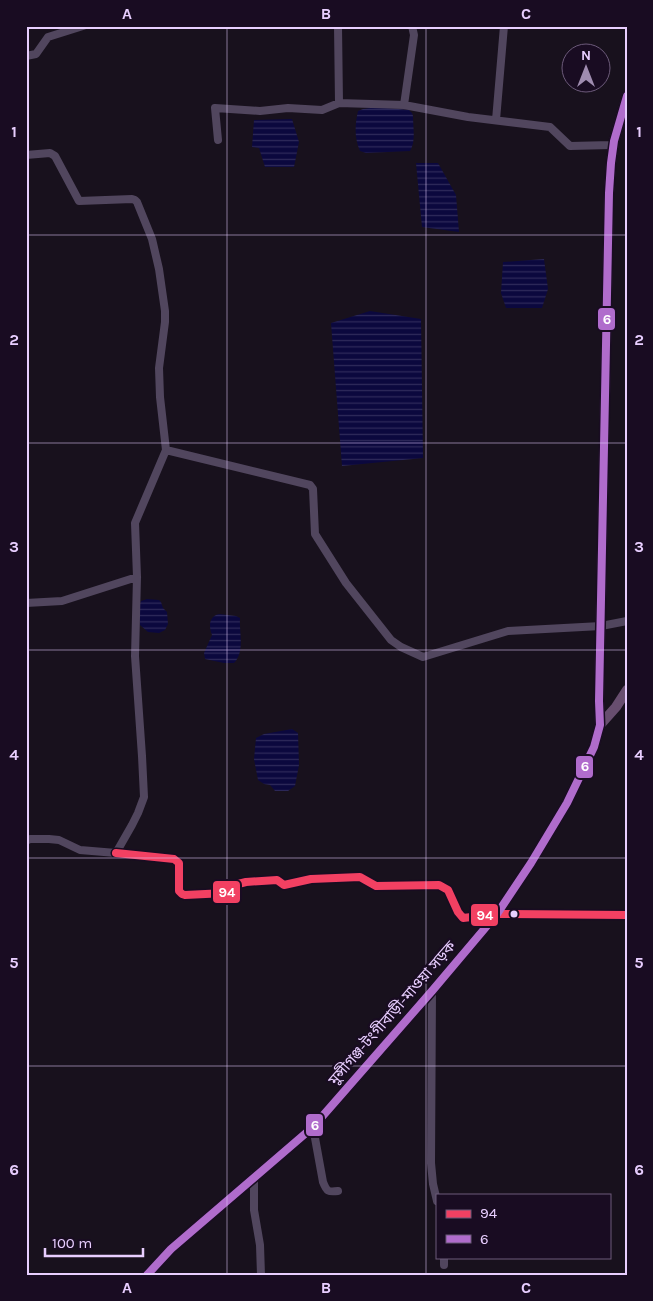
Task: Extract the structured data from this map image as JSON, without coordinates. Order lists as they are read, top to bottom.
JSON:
{
  "streets": {
    "main road": ["মুন্সীগঞ্জ-টংগীবাড়ী-মাওয়া সড়ক"]
  },
  "lines": ["transit line 6", "transit line 94"],
  "legend": ["94", "6"],
  "scale_bar": "100 m",
  "north": "top",
  "grid": {
    "columns": ["A", "B", "C"],
    "rows": [
      "1",
      "2",
      "3",
      "4",
      "5",
      "6"
    ]
  }
}
